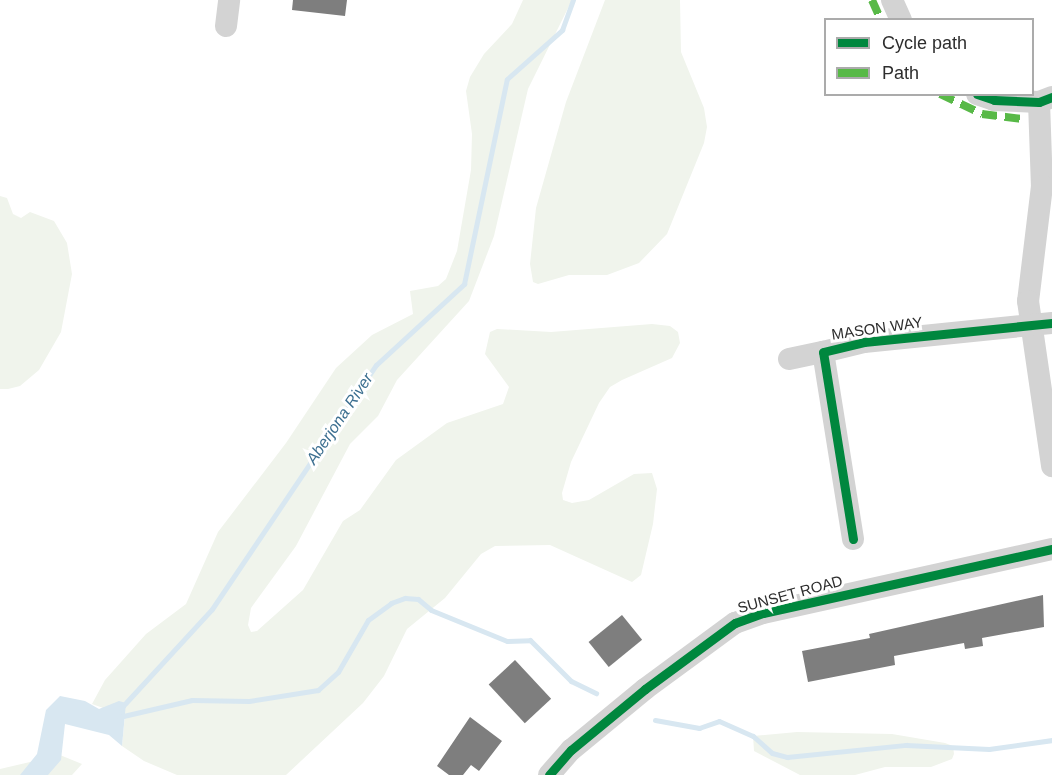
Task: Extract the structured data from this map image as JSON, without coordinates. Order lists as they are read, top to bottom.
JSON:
{
  "streets": {
    "street": ["MASON WAY", "SUNSET ROAD"]
  },
  "water": ["Aberjona River"],
  "legend": ["Cycle path", "Path"]
}
